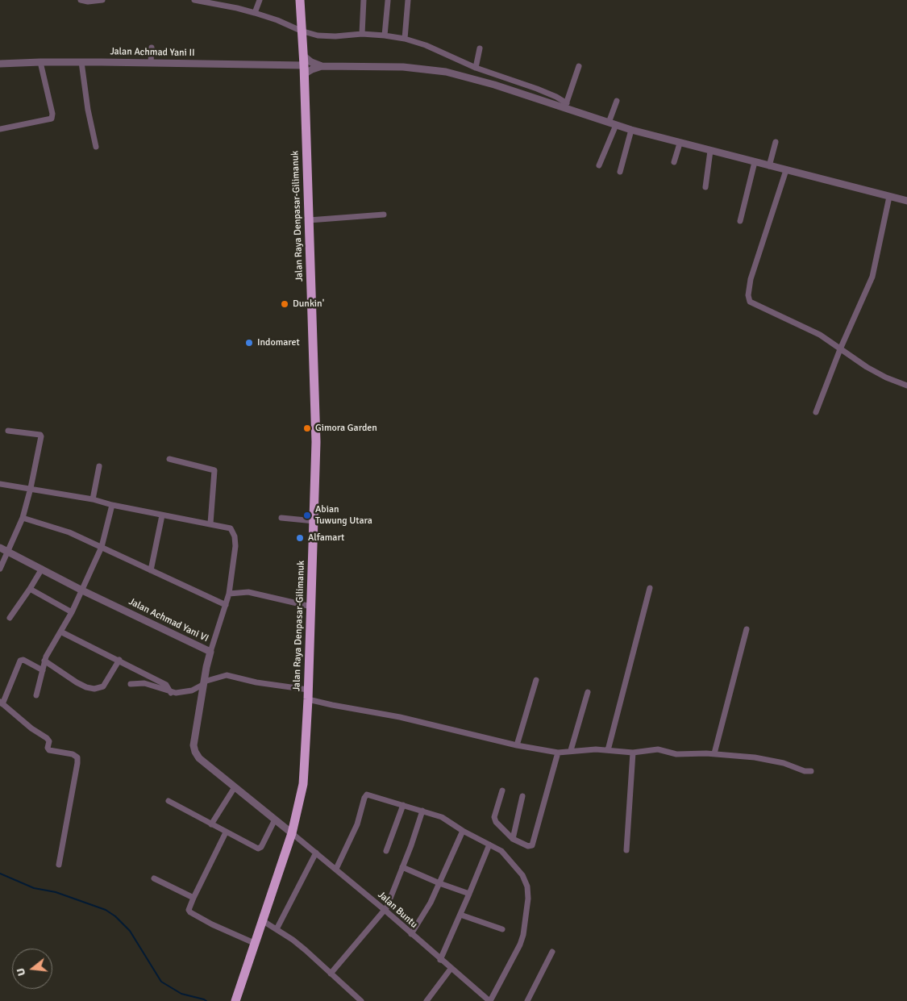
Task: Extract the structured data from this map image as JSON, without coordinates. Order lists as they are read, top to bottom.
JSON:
{
  "streets": {
    "highway": ["Jalan Raya Denpasar-Gilimanuk"],
    "street": ["Jalan Achmad Yani II", "Jalan Achmad Yani VI", "Jalan Buntu"]
  },
  "crossings": [
    ["Jalan Achmad Yani II", "Jalan Raya Denpasar-Gilimanuk"],
    ["Jalan Raya Denpasar-Gilimanuk", "Jalan Achmad Yani VI"],
    ["Jalan Raya Denpasar-Gilimanuk", "Jalan Buntu"],
    ["Jalan Achmad Yani VI", "Jalan Buntu"]
  ],
  "places": [
    "Dunkin'",
    "Indomaret",
    "Gimora Garden",
    "Abian Tuwung Utara",
    "Alfamart"
  ],
  "north": "left"
}
